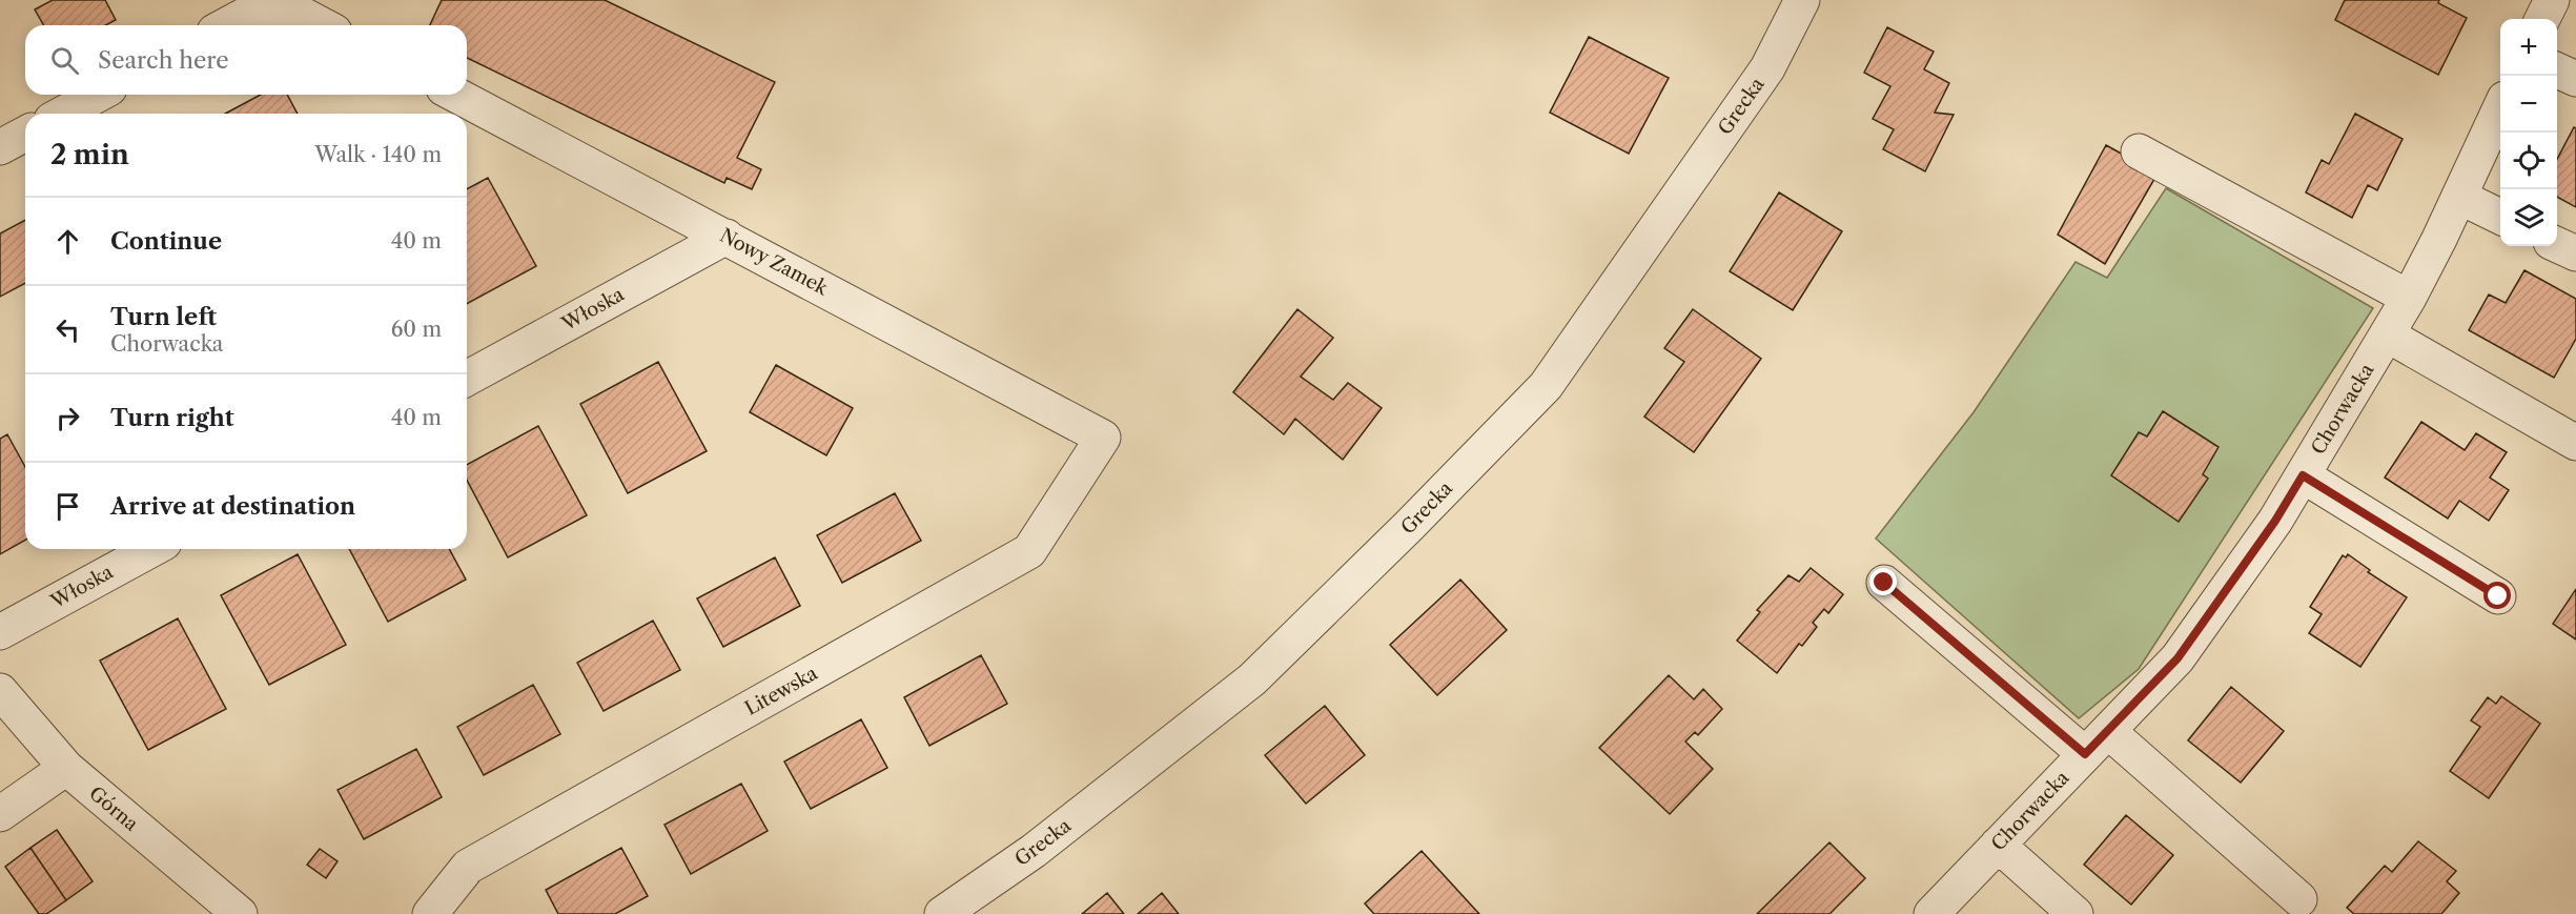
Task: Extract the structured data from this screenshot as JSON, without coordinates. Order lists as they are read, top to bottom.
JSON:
{
  "streets": {
    "street": [
      "Grecka",
      "Nowy Zamek",
      "Włoska",
      "Chorwacka",
      "Litewska",
      "Górna"
    ]
  },
  "crossings": [
    ["Nowy Zamek", "Włoska"],
    ["Nowy Zamek", "Litewska"]
  ],
  "page": {
    "map_buttons": ["+", "−"],
    "search": "Search here",
    "heading": ["2 min", "Walk · 140 m"],
    "list": [
      ["Continue", "40 m"],
      ["Turn left", "Chorwacka", "60 m"],
      ["Turn right", "40 m"],
      "Arrive at destination"
    ]
  }
}
